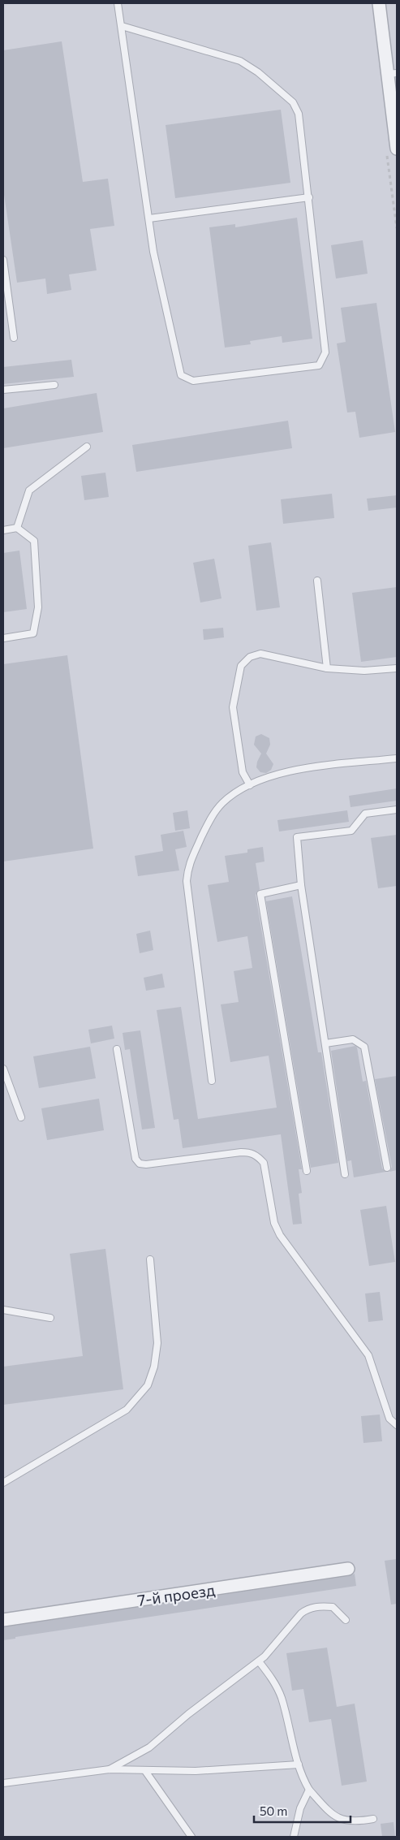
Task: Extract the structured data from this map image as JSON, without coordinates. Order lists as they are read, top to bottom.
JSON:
{
  "streets": {
    "street": ["7-й проезд"]
  },
  "scale_bar": "50 m"
}
